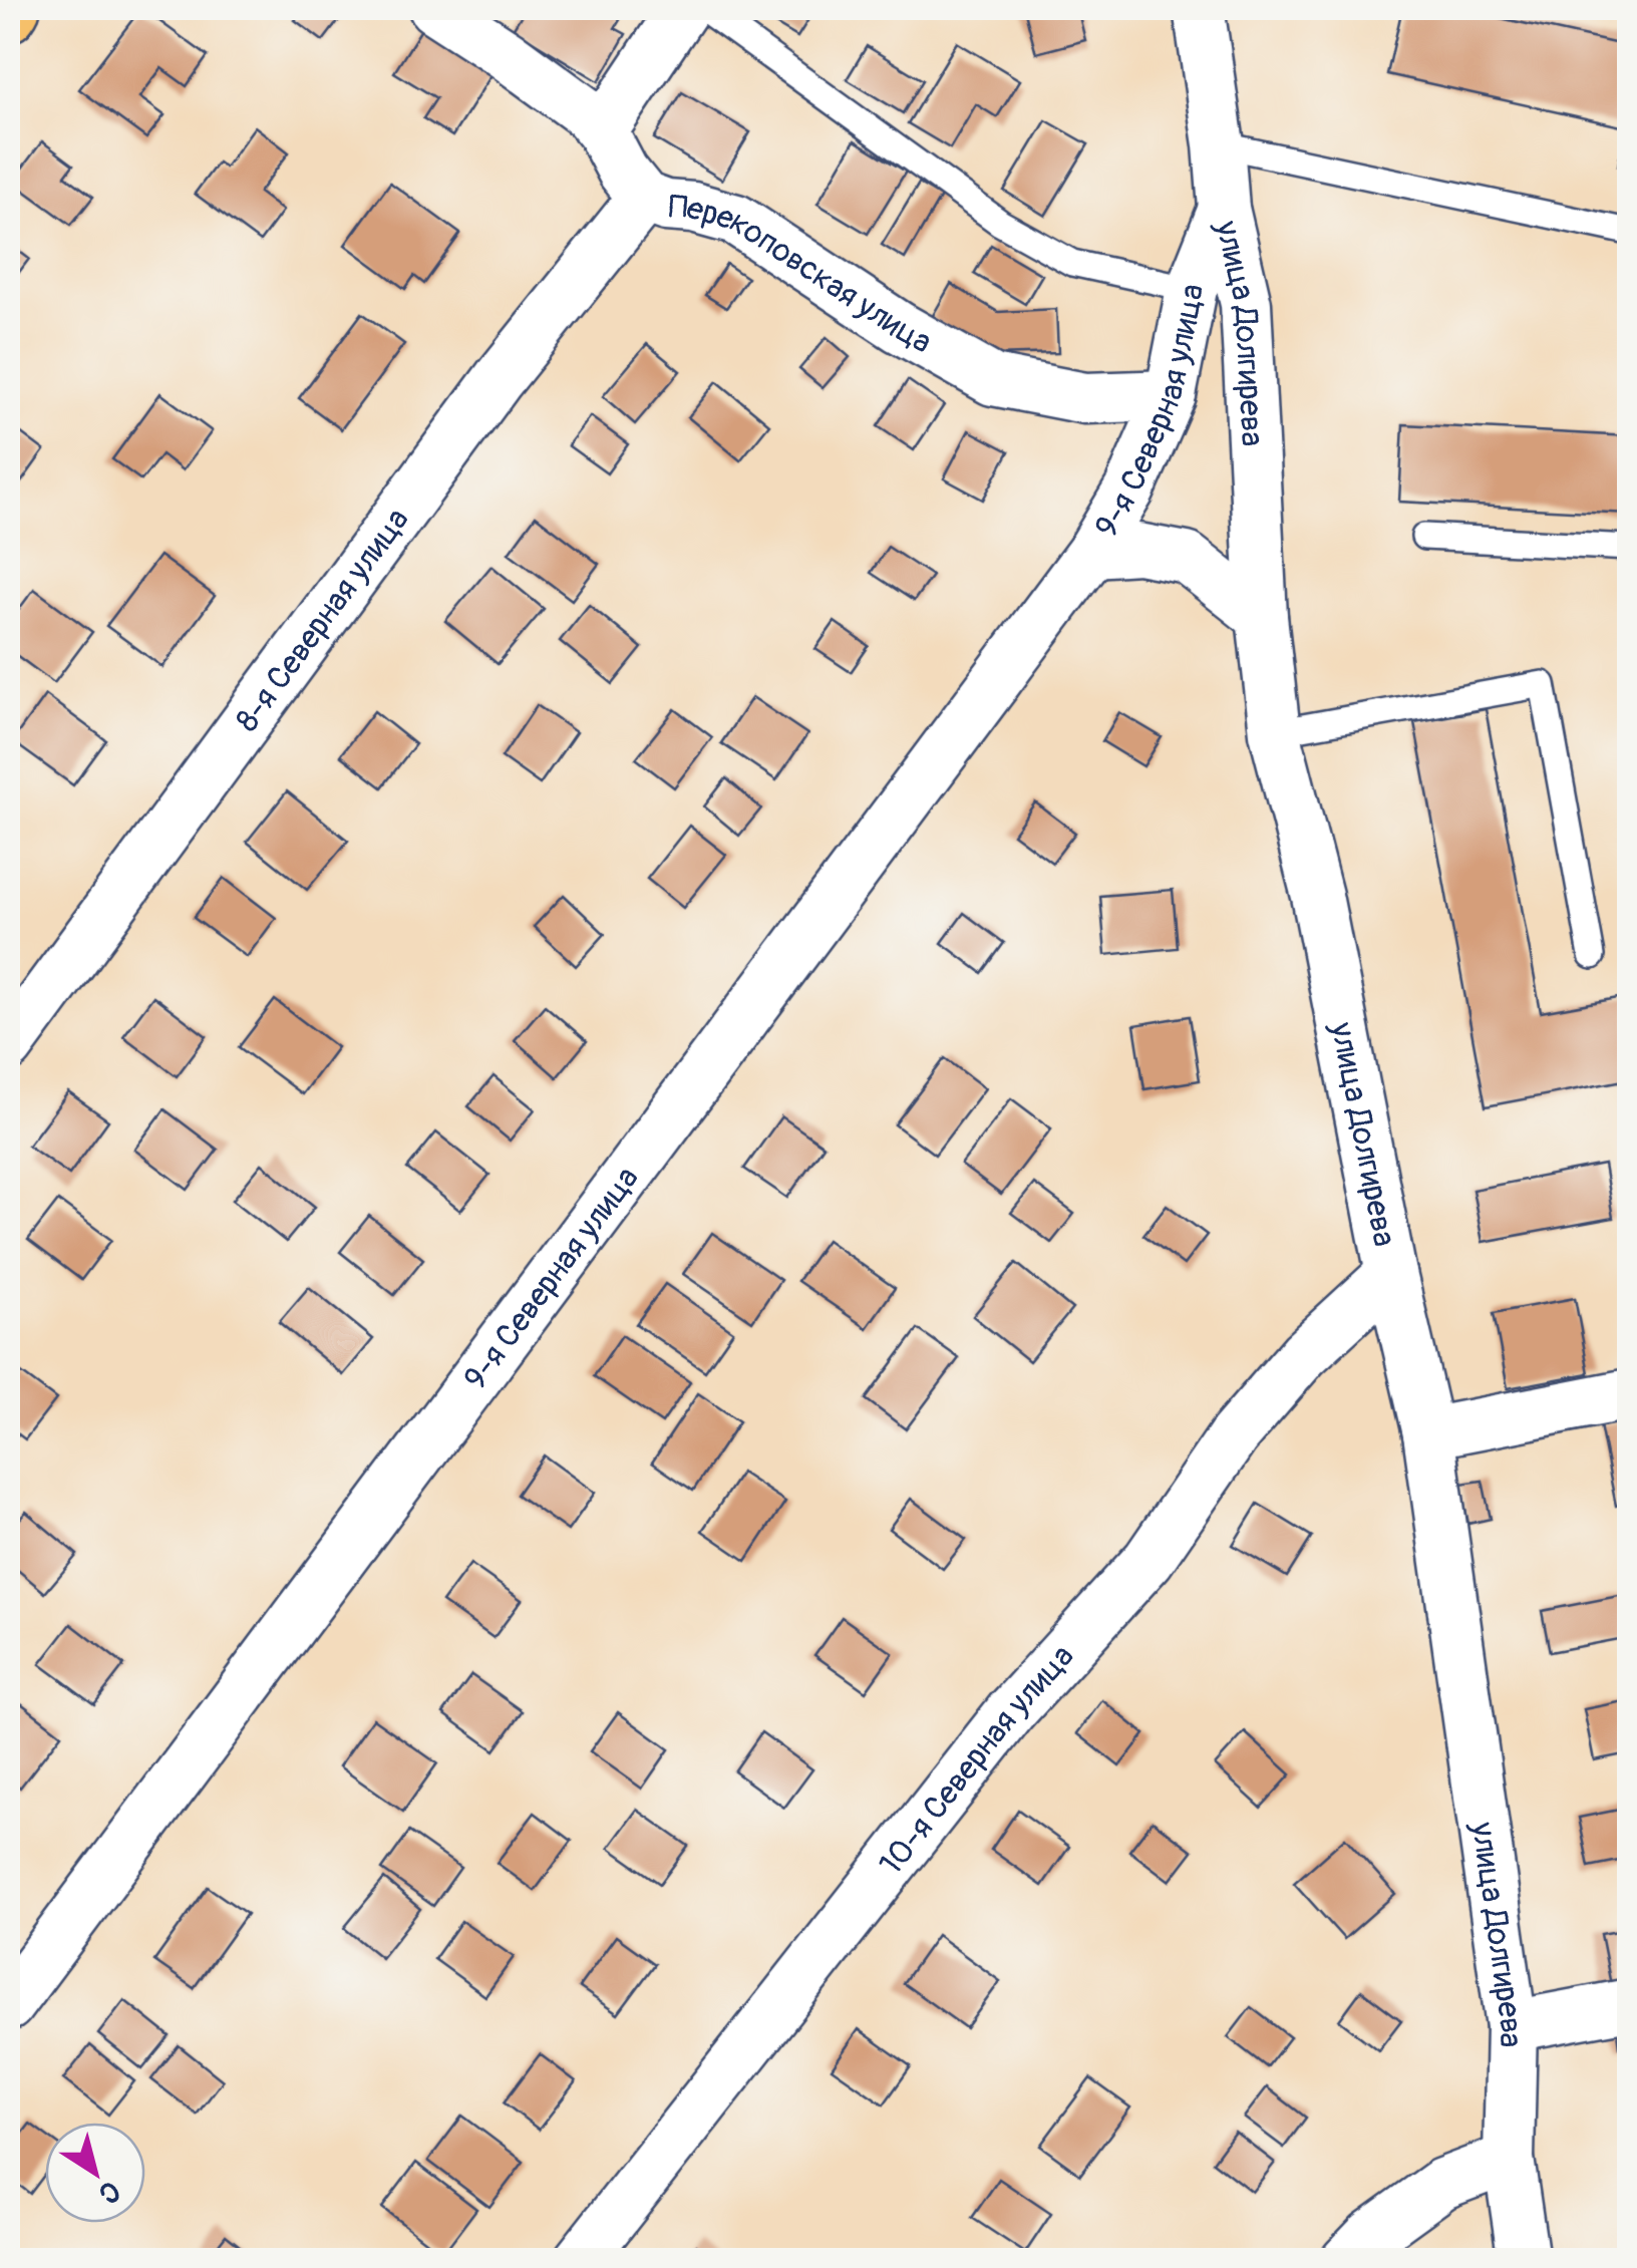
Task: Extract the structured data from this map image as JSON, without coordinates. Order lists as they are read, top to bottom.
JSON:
{
  "streets": {
    "street": [
      "Перекоповская улица",
      "улица Долгирева",
      "9-я Северная улица",
      "8-я Северная улица",
      "10-я Северная улица"
    ]
  },
  "crossings": [
    ["Перекоповская улица", "9-я Северная улица"],
    ["Перекоповская улица", "8-я Северная улица"],
    ["улица Долгирева", "9-я Северная улица"],
    ["улица Долгирева", "10-я Северная улица"]
  ],
  "north": "bottom right"
}
